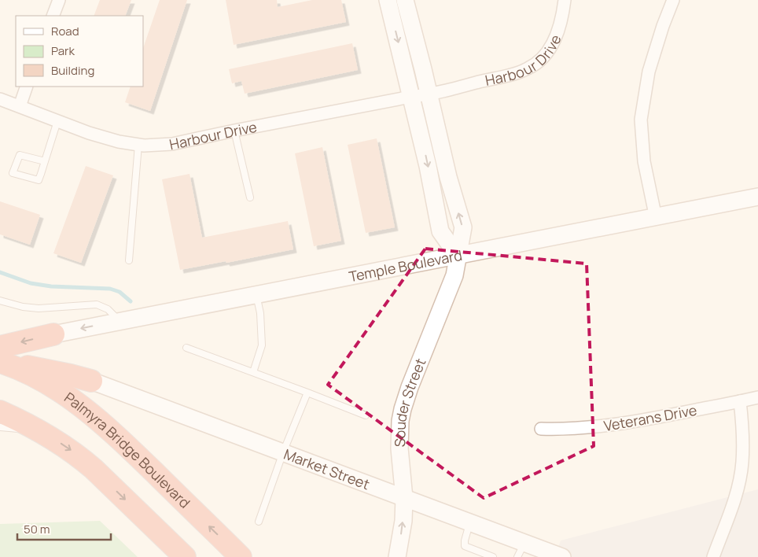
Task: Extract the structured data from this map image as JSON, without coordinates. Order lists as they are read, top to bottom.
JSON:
{
  "streets": {
    "highway": ["Palmyra Bridge Boulevard"],
    "street": [
      "Harbour Drive",
      "Temple Boulevard",
      "Souder Street",
      "Veterans Drive",
      "Market Street"
    ]
  },
  "crossings": [
    ["Temple Boulevard", "Souder Street"],
    ["Souder Street", "Market Street"]
  ],
  "legend": ["Road", "Park", "Building"],
  "scale_bar": "50 m"
}
